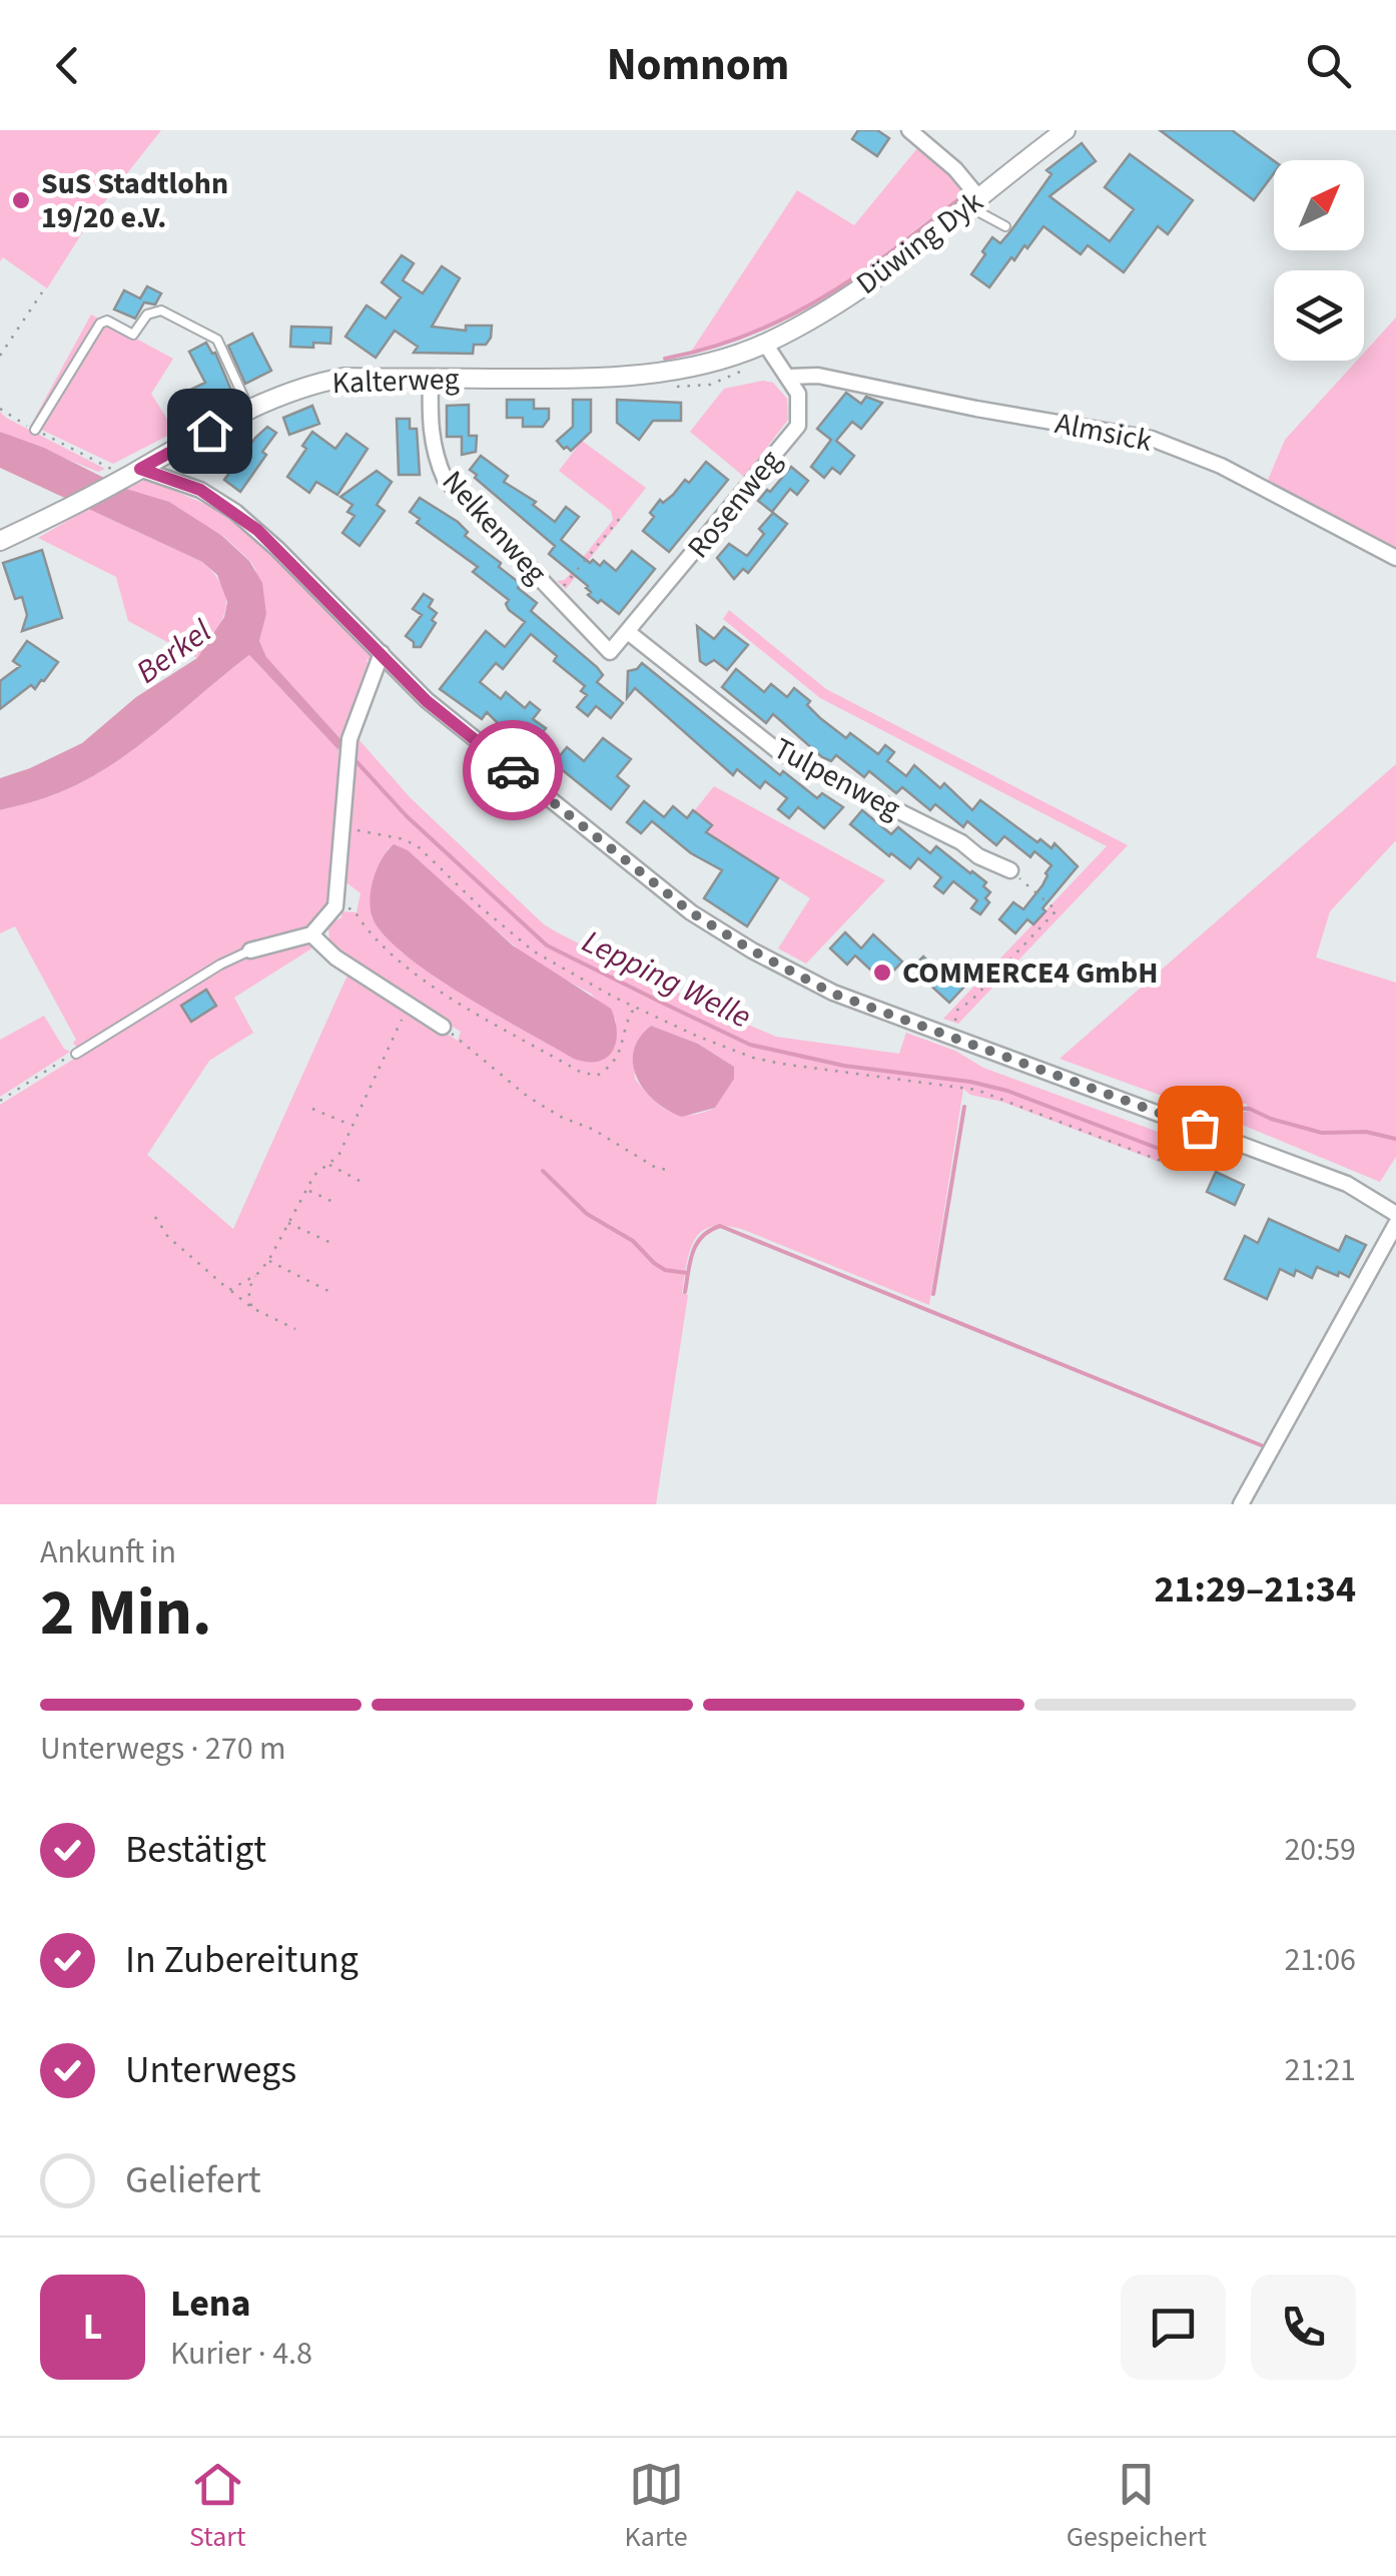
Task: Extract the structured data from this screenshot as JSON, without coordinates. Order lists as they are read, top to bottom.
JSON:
{
  "streets": {
    "street": [
      "Düwing Dyk",
      "Kalterweg",
      "Almsick",
      "Rosenweg",
      "Nelkenweg",
      "Tulpenweg"
    ]
  },
  "crossings": [
    ["Düwing Dyk", "Kalterweg"],
    ["Düwing Dyk", "Rosenweg"],
    ["Kalterweg", "Rosenweg"],
    ["Kalterweg", "Nelkenweg"],
    ["Almsick", "Rosenweg"],
    ["Rosenweg", "Nelkenweg"],
    ["Rosenweg", "Tulpenweg"]
  ],
  "water": ["Berkel", "Lepping Welle"],
  "places": ["SuS Stadtlohn 19/20 e.V.", "COMMERCE4 GmbH"],
  "north": "top right",
  "page": {
    "header": "Nomnom",
    "heading": ["2 Min.", "Ankunft in", "21:29–21:34"],
    "panel": ["Lena", "Kurier · 4.8"],
    "bar": "Unterwegs · 270 m",
    "list": [
      ["Bestätigt", "20:59"],
      ["In Zubereitung", "21:06"],
      ["Unterwegs", "21:21"],
      "Geliefert"
    ],
    "round": "L",
    "tabs": ["Start", "Karte", "Gespeichert"]
  }
}
